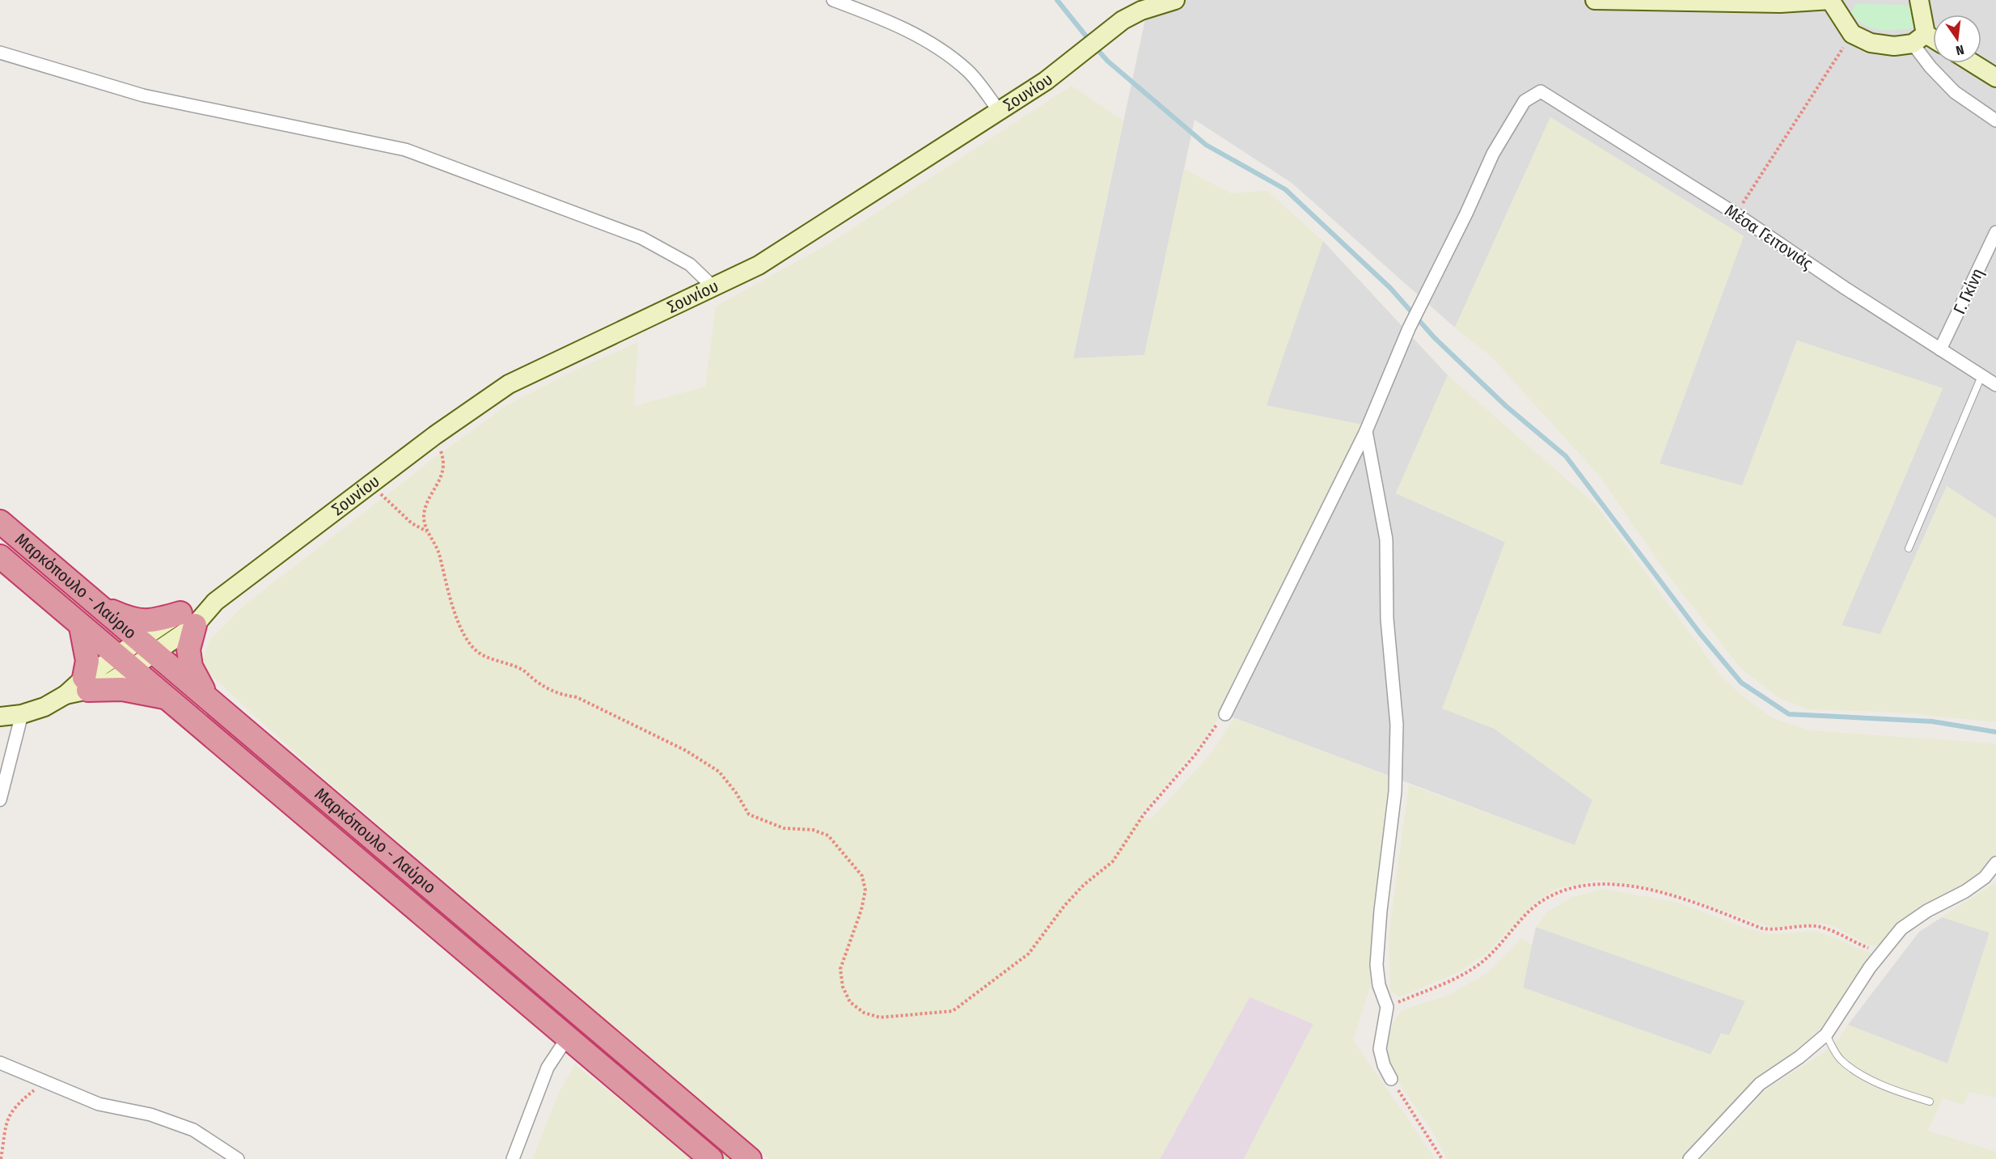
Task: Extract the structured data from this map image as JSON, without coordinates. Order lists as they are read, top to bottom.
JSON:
{
  "streets": {
    "highway": ["Μαρκόπουλο - Λαύριο"],
    "main road": ["Σουνίου"],
    "street": ["Μέσα Γειτονιάς", "Γ. Γκίνη"]
  },
  "crossings": [
    ["Σουνίου", "Μαρκόπουλο - Λαύριο"],
    ["Μέσα Γειτονιάς", "Γ. Γκίνη"]
  ],
  "north": "bottom"
}
